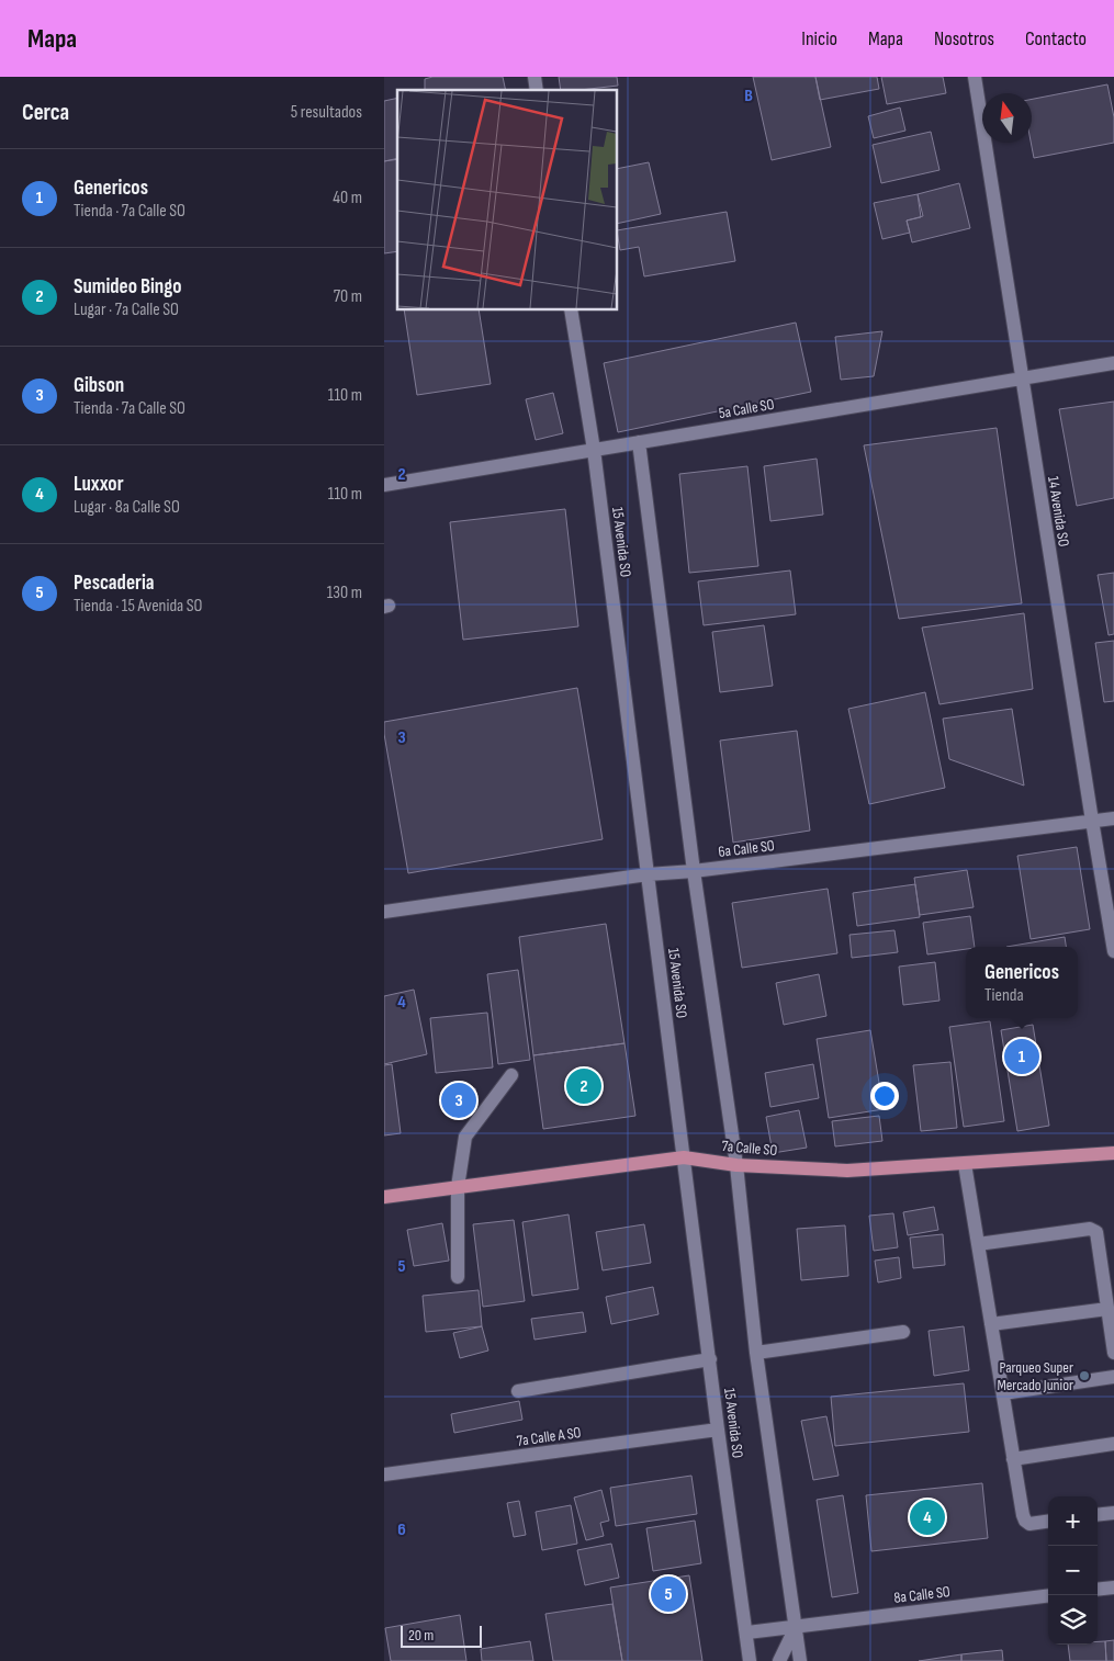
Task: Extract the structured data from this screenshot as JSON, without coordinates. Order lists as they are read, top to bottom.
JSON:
{
  "streets": {
    "main road": ["7a Calle SO"],
    "street": [
      "5a Calle SO",
      "14 Avenida SO",
      "15 Avenida SO",
      "6a Calle SO",
      "7a Calle A SO",
      "8a Calle SO"
    ]
  },
  "crossings": [
    ["5a Calle SO", "14 Avenida SO"],
    ["5a Calle SO", "15 Avenida SO"],
    ["14 Avenida SO", "6a Calle SO"],
    ["15 Avenida SO", "6a Calle SO"],
    ["15 Avenida SO", "7a Calle SO"],
    ["15 Avenida SO", "7a Calle A SO"],
    ["15 Avenida SO", "8a Calle SO"]
  ],
  "places": ["Parqueo Super Mercado Junior"],
  "scale_bar": "20 m",
  "north": "top",
  "page": {
    "header": "Mapa",
    "nav": [
      "Inicio",
      "Mapa",
      "Nosotros",
      "Contacto"
    ],
    "heading": ["Cerca", "5 resultados"],
    "list": [
      {
        "mark": "1",
        "name": "Genericos",
        "note": "Tienda · 7a Calle SO",
        "value": "40 m"
      },
      {
        "mark": "2",
        "name": "Sumideo Bingo",
        "note": "Lugar · 7a Calle SO",
        "value": "70 m"
      },
      {
        "mark": "3",
        "name": "Gibson",
        "note": "Tienda · 7a Calle SO",
        "value": "110 m"
      },
      {
        "mark": "4",
        "name": "Luxxor",
        "note": "Lugar · 8a Calle SO",
        "value": "110 m"
      },
      {
        "mark": "5",
        "name": "Pescaderia",
        "note": "Tienda · 15 Avenida SO",
        "value": "130 m"
      }
    ],
    "popup": ["Genericos", "Tienda"],
    "pins": [
      "1",
      "2",
      "3",
      "4",
      "5"
    ],
    "map_buttons": ["+", "−"],
    "scale": "20 m"
  },
  "grid": {
    "columns": ["B"],
    "rows": [
      "2",
      "3",
      "4",
      "5",
      "6"
    ]
  }
}
